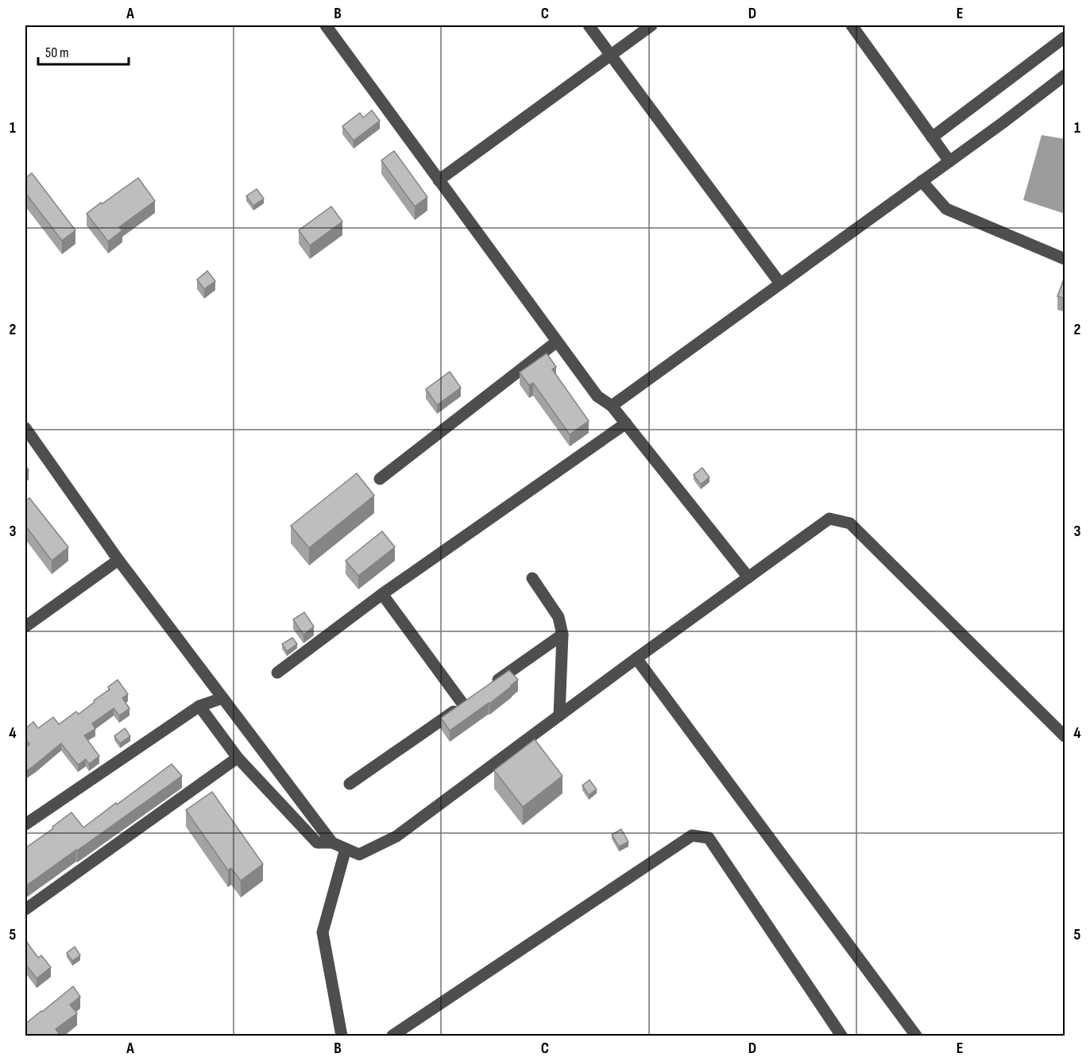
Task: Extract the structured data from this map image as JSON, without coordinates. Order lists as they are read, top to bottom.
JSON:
{
  "scale_bar": "50 m",
  "grid": {
    "columns": [
      "A",
      "B",
      "C",
      "D",
      "E"
    ],
    "rows": [
      "1",
      "2",
      "3",
      "4",
      "5"
    ]
  }
}
